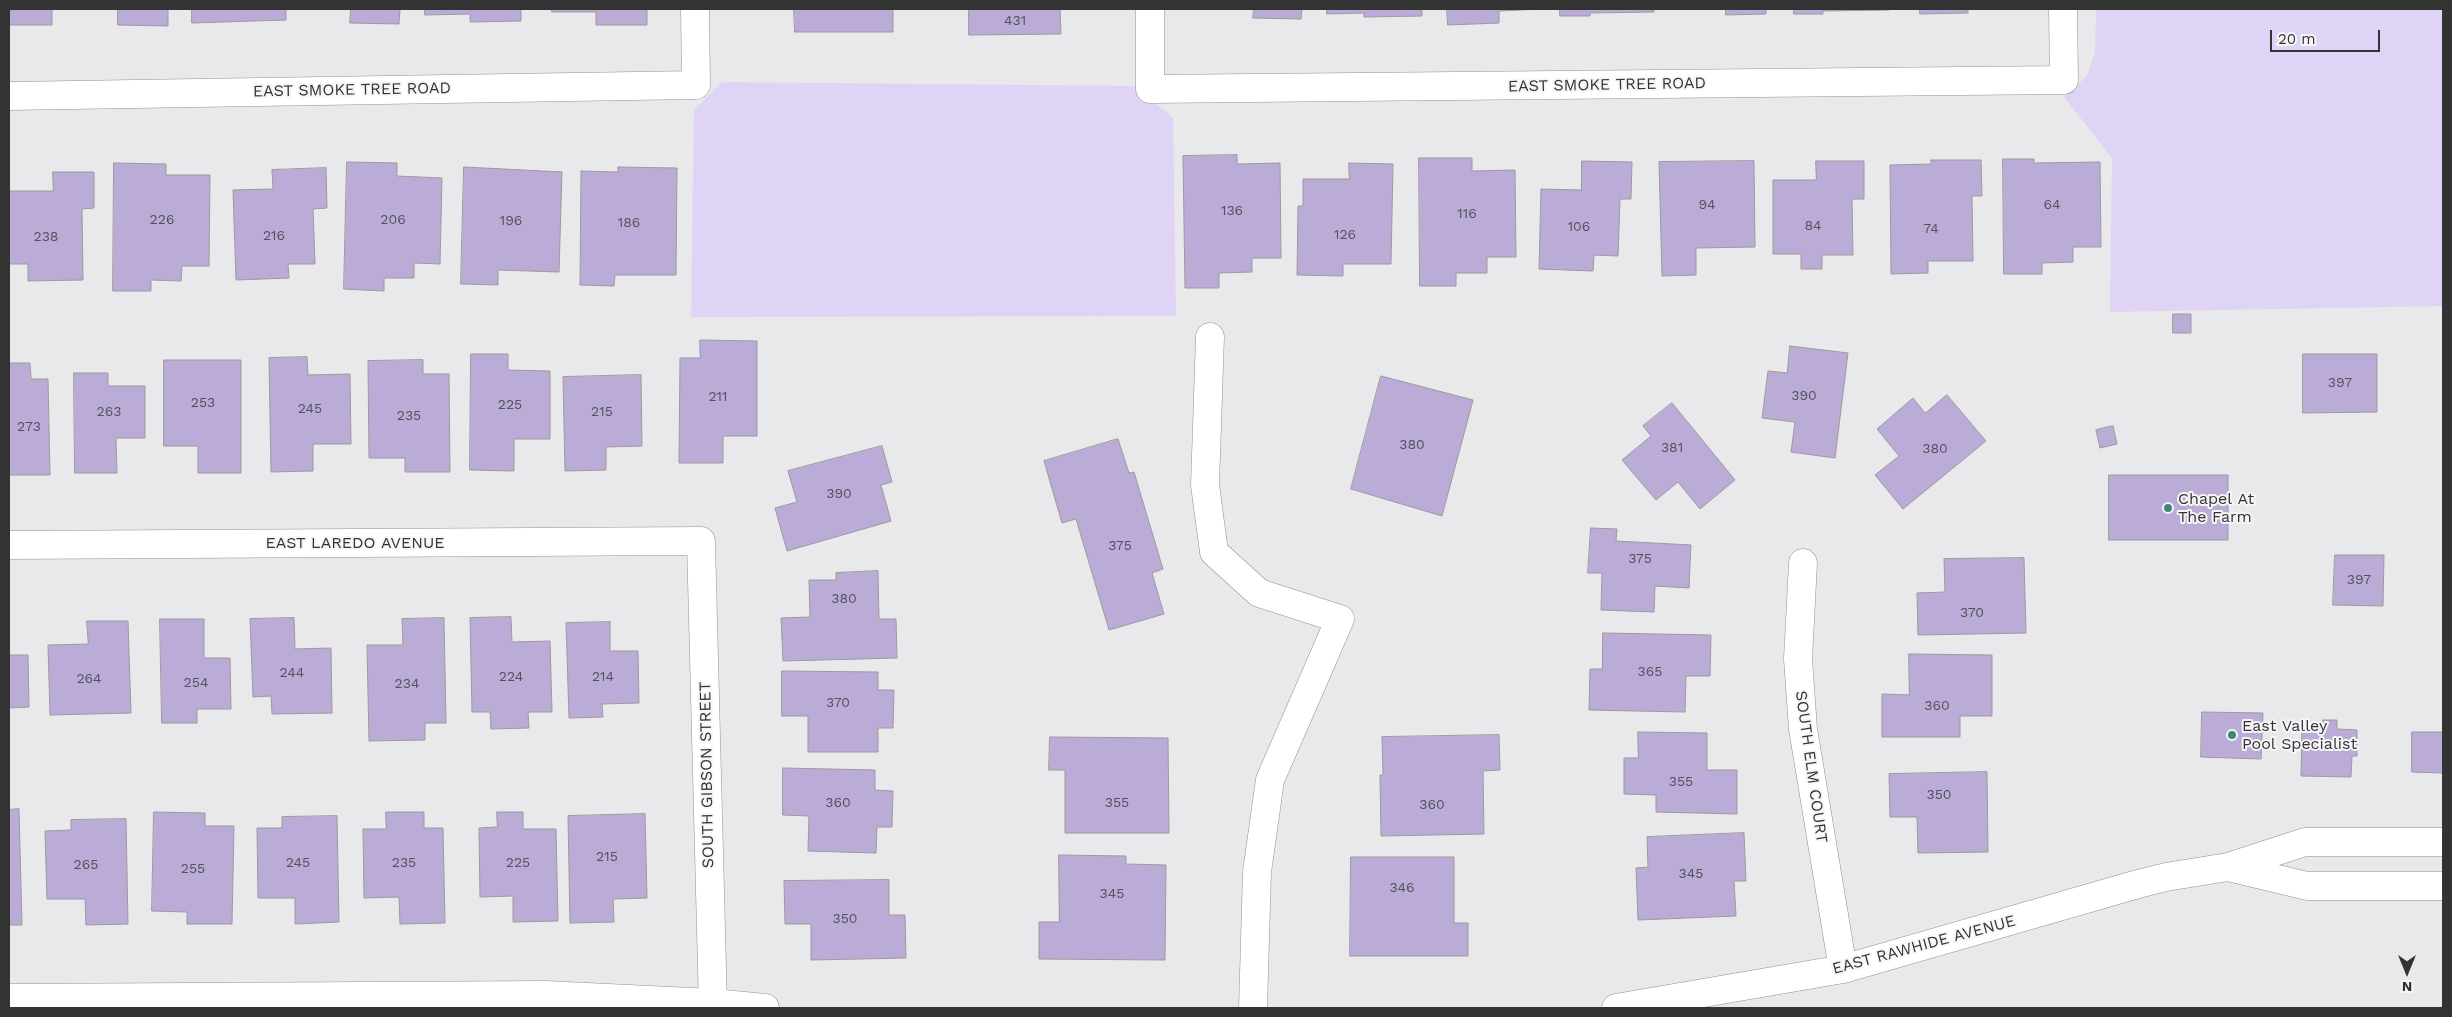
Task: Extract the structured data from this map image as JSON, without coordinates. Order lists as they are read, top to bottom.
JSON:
{
  "streets": {
    "street": [
      "EAST SMOKE TREE ROAD",
      "EAST LAREDO AVENUE",
      "SOUTH ELM COURT",
      "SOUTH GIBSON STREET",
      "EAST RAWHIDE AVENUE"
    ]
  },
  "crossings": [
    ["EAST LAREDO AVENUE", "SOUTH GIBSON STREET"],
    ["SOUTH ELM COURT", "EAST RAWHIDE AVENUE"]
  ],
  "places": ["Chapel At The Farm", "East Valley Pool Specialist"],
  "house_numbers": [
    "431",
    "94",
    "64",
    "136",
    "116",
    "226",
    "206",
    "196",
    "186",
    "84",
    "106",
    "74",
    "126",
    "216",
    "238",
    "397",
    "390",
    "211",
    "253",
    "225",
    "245",
    "263",
    "215",
    "235",
    "273",
    "380",
    "381",
    "380",
    "390",
    "375",
    "375",
    "397",
    "380",
    "370",
    "365",
    "244",
    "224",
    "214",
    "264",
    "254",
    "234",
    "370",
    "360",
    "355",
    "350",
    "360",
    "355",
    "360",
    "215",
    "245",
    "235",
    "225",
    "265",
    "255",
    "345",
    "346",
    "345",
    "350"
  ],
  "scale_bar": "20 m",
  "north": "bottom"
}
